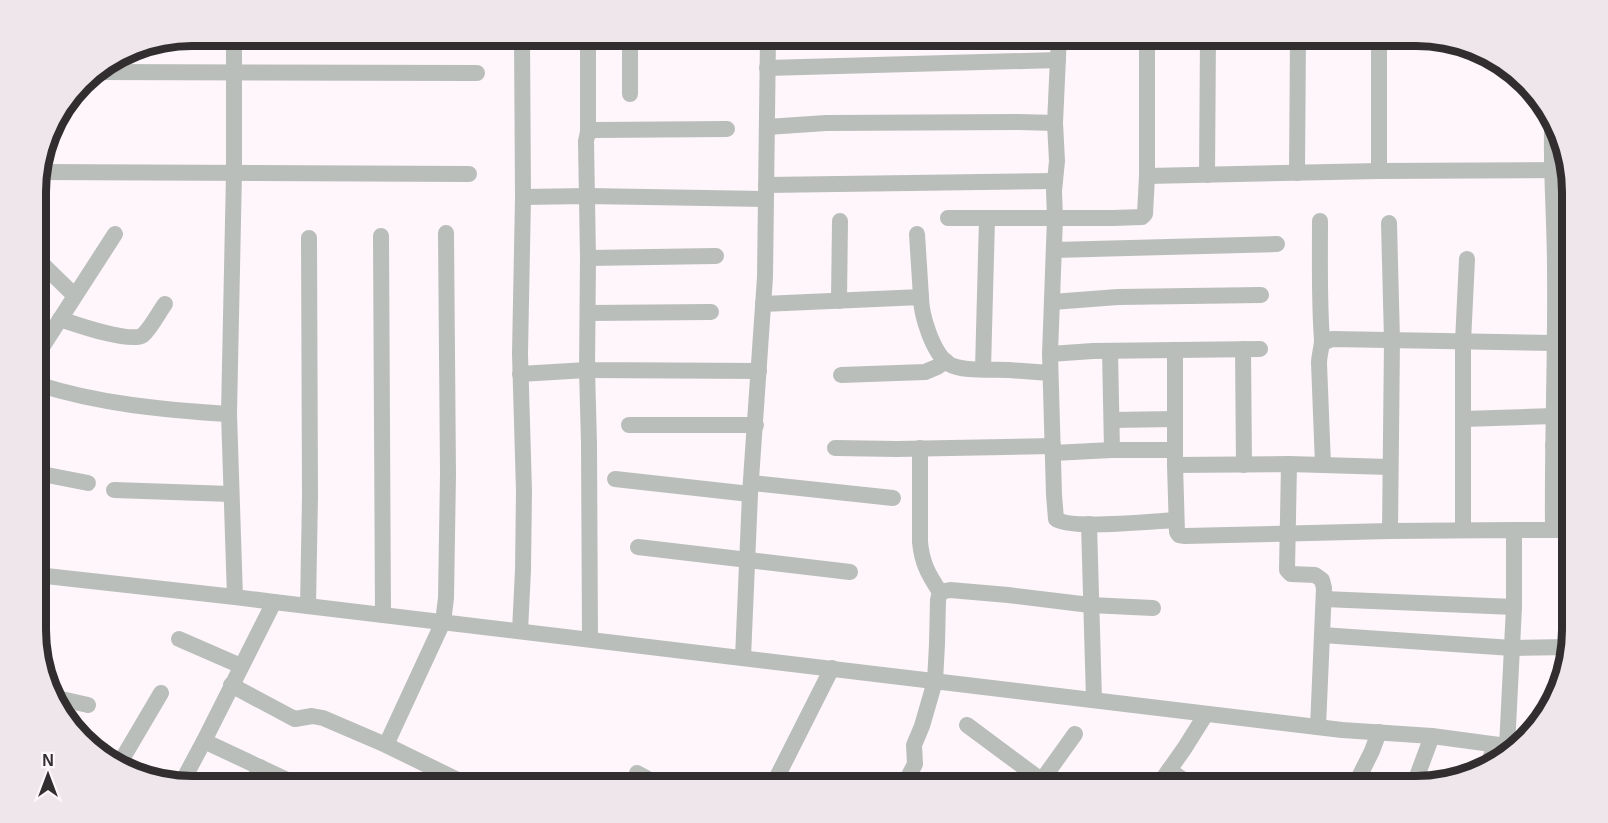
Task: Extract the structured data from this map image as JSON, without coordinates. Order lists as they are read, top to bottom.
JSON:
{
  "north": "top"
}
